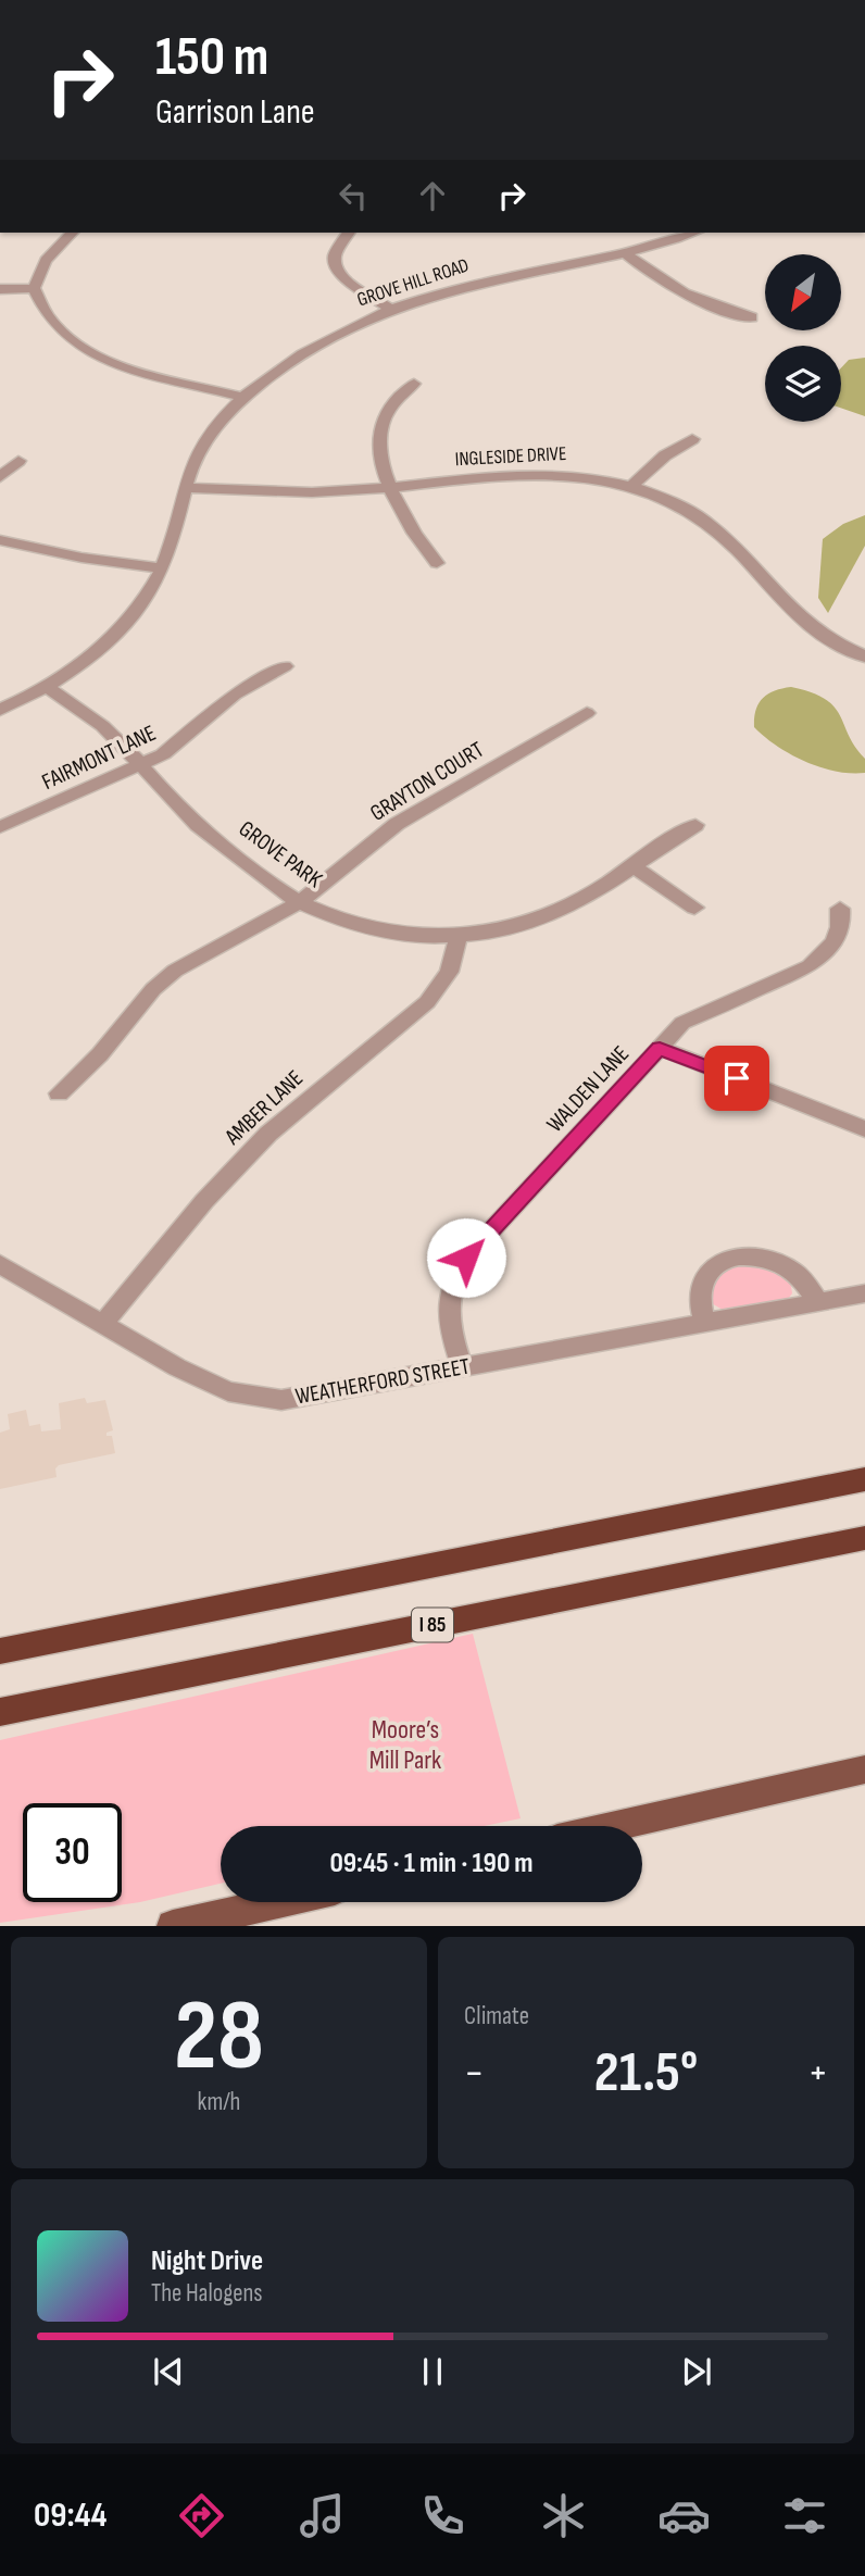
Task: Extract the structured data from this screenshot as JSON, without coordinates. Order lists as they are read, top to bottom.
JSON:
{
  "streets": {
    "highway": ["I 85"],
    "street": [
      "GROVE HILL ROAD",
      "INGLESIDE DRIVE",
      "FAIRMONT LANE",
      "GRAYTON COURT",
      "GROVE PARK",
      "WALDEN LANE",
      "AMBER LANE",
      "WEATHERFORD STREET"
    ]
  },
  "crossings": [
    ["GROVE HILL ROAD", "INGLESIDE DRIVE"],
    ["GROVE HILL ROAD", "GROVE PARK"],
    ["FAIRMONT LANE", "GROVE PARK"],
    ["GRAYTON COURT", "GROVE PARK"],
    ["GROVE PARK", "AMBER LANE"],
    ["WALDEN LANE", "WEATHERFORD STREET"],
    ["AMBER LANE", "WEATHERFORD STREET"]
  ],
  "parks": ["Moore’s Mill Park"],
  "north": "bottom left",
  "page": {
    "turn": ["150 m", "Garrison Lane"],
    "limit": "30",
    "trip": "09:45 · 1 min · 190 m",
    "tile": [
      ["28", "km/h"],
      "Climate"
    ],
    "heat": ["−", "21.5°", "+"],
    "song": ["Night Drive", "The Halogens"],
    "tabs": "09:44"
  }
}
